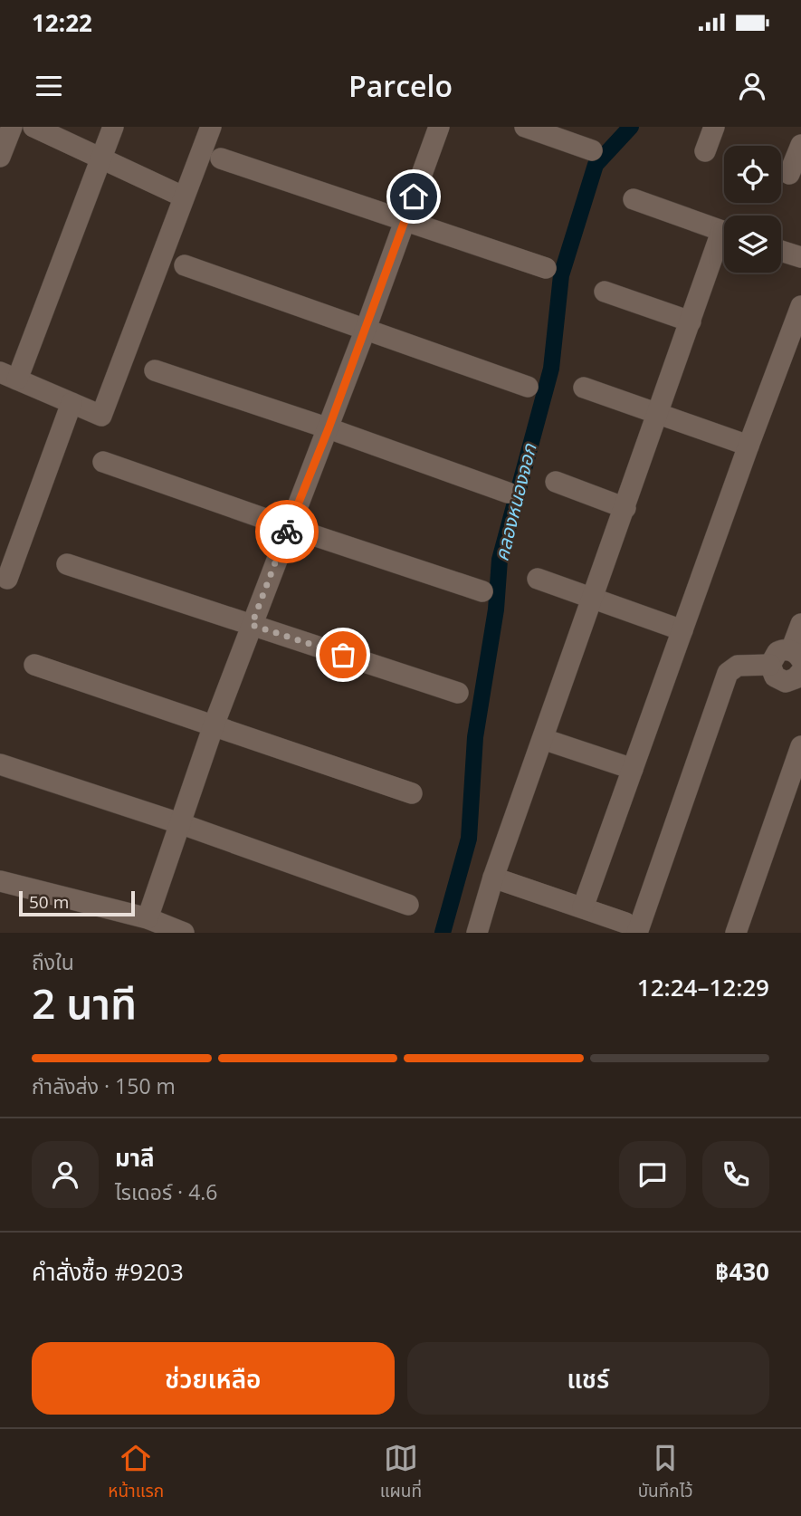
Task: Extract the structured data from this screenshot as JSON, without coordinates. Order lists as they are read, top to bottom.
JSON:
{
  "water": ["คลองหนองจอก"],
  "scale_bar": "50 m",
  "page": {
    "status": "12:22",
    "header": "Parcelo",
    "scale": "50 m",
    "heading": ["2 นาที", "ถึงใน", "12:24–12:29"],
    "panel": [
      "มาลี",
      "ไรเดอร์ · 4.6",
      "คำสั่งซื้อ #9203",
      "฿430"
    ],
    "bar": "กำลังส่ง · 150 m",
    "buttons": ["ช่วยเหลือ", "แชร์"],
    "tabs": ["หน้าแรก", "แผนที่", "บันทึกไว้"]
  }
}
